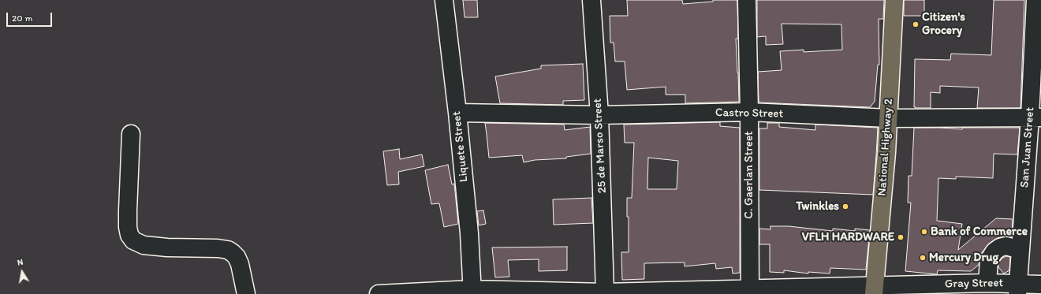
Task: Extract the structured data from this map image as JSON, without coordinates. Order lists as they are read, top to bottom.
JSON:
{
  "streets": {
    "main road": ["National Highway 2"],
    "street": [
      "Castro Street",
      "25 de Marso Street",
      "Liquete Street",
      "San Juan Street",
      "C. Gaerlan Street",
      "Gray Street"
    ]
  },
  "crossings": [
    ["Castro Street", "25 de Marso Street"],
    ["Castro Street", "Liquete Street"],
    ["Castro Street", "National Highway 2"],
    ["Castro Street", "San Juan Street"],
    ["Castro Street", "C. Gaerlan Street"],
    ["25 de Marso Street", "Gray Street"],
    ["Liquete Street", "Gray Street"],
    ["National Highway 2", "Gray Street"],
    ["San Juan Street", "Gray Street"],
    ["C. Gaerlan Street", "Gray Street"]
  ],
  "places": [
    "Citizen's Grocery",
    "Twinkles",
    "Bank of Commerce",
    "VFLH HARDWARE",
    "Mercury Drug"
  ],
  "scale_bar": "20 m",
  "north": "top"
}
